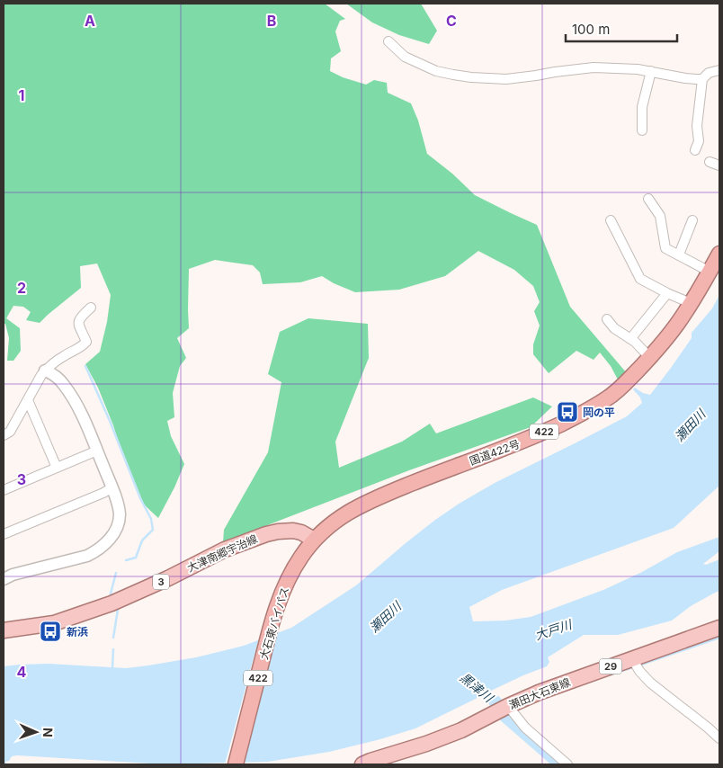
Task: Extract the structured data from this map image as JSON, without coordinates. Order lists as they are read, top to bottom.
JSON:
{
  "streets": {
    "highway": ["422", "国道422号", "大石東バイパス"],
    "main road": [
      "大津南郷宇治線",
      "3",
      "29",
      "瀬田大石東線"
    ]
  },
  "crossings": [
    ["国道422号", "大津南郷宇治線"],
    ["国道422号", "大石東バイパス"],
    ["大津南郷宇治線", "大石東バイパス"]
  ],
  "water": ["瀬田川", "大戸川", "黒津川"],
  "places": {
    "bus stop": ["岡の平", "新浜"]
  },
  "scale_bar": "100 m",
  "north": "right",
  "grid": {
    "columns": ["A", "B", "C"],
    "rows": [
      "1",
      "2",
      "3",
      "4"
    ]
  }
}
